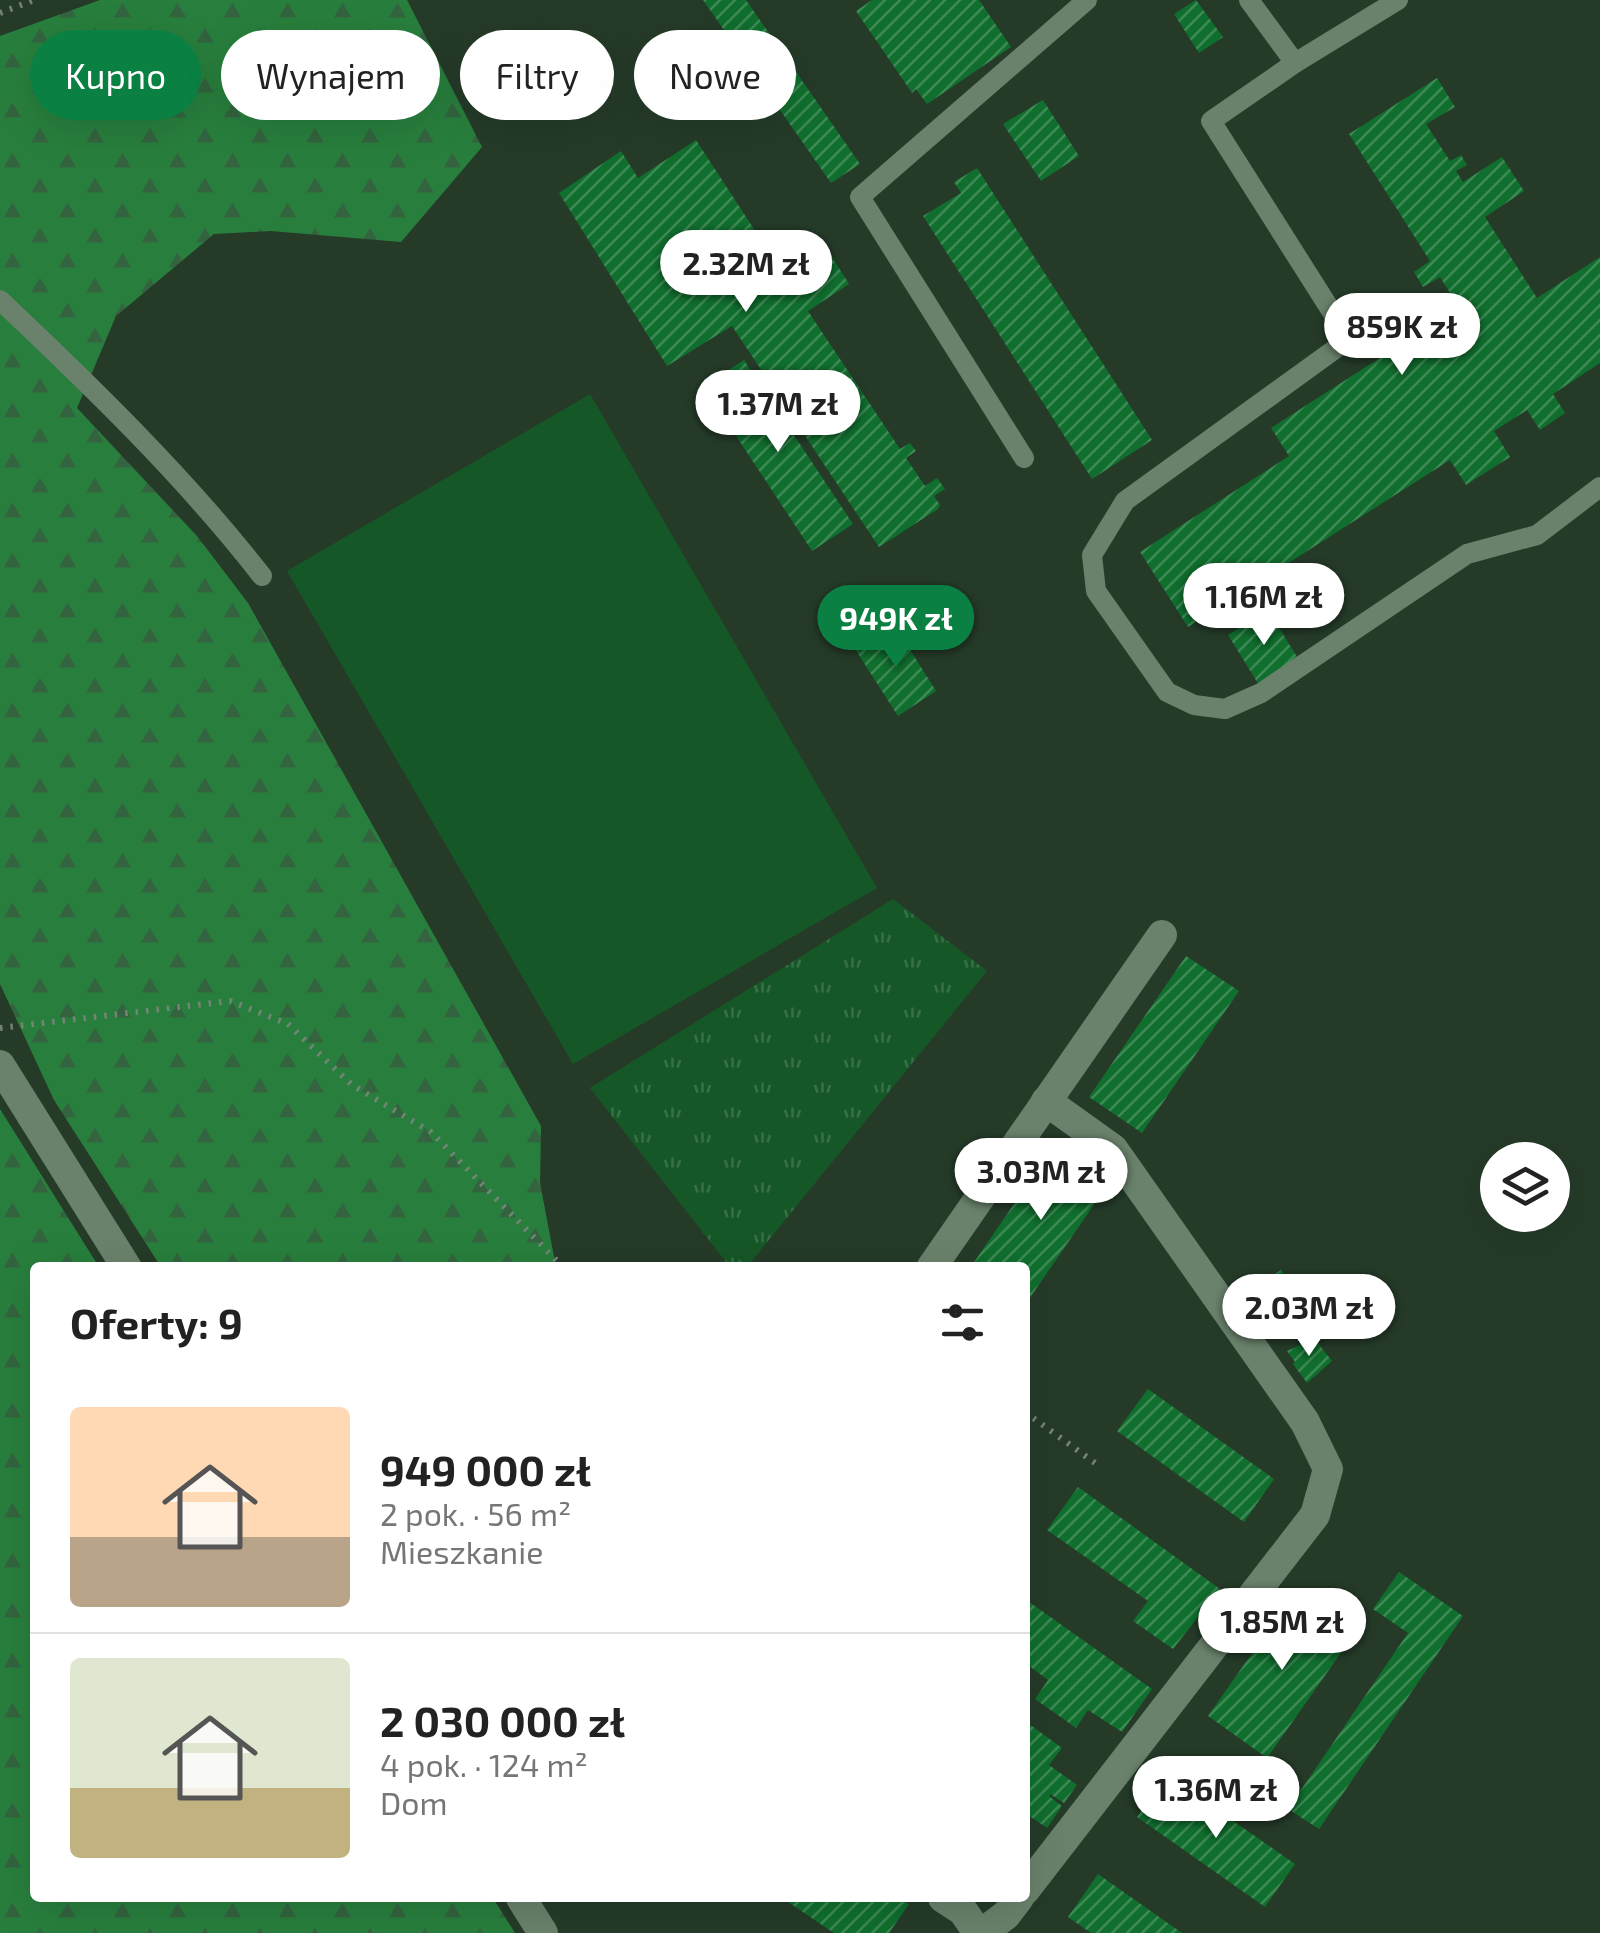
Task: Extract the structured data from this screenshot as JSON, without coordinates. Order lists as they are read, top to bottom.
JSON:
{
  "page": {
    "chip": [
      "Kupno",
      "Wynajem",
      "Filtry",
      "Nowe"
    ],
    "price": [
      "2.32M zł",
      "859K zł",
      "1.37M zł",
      "1.16M zł",
      "949K zł",
      "3.03M zł",
      "2.03M zł",
      "1.85M zł",
      "1.36M zł"
    ],
    "heading": "Oferty: 9",
    "list": [
      {
        "name": "949 000 zł",
        "note": "2 pok. · 56 m² · Mieszkanie"
      },
      {
        "name": "2 030 000 zł",
        "note": "4 pok. · 124 m² · Dom"
      }
    ]
  }
}
